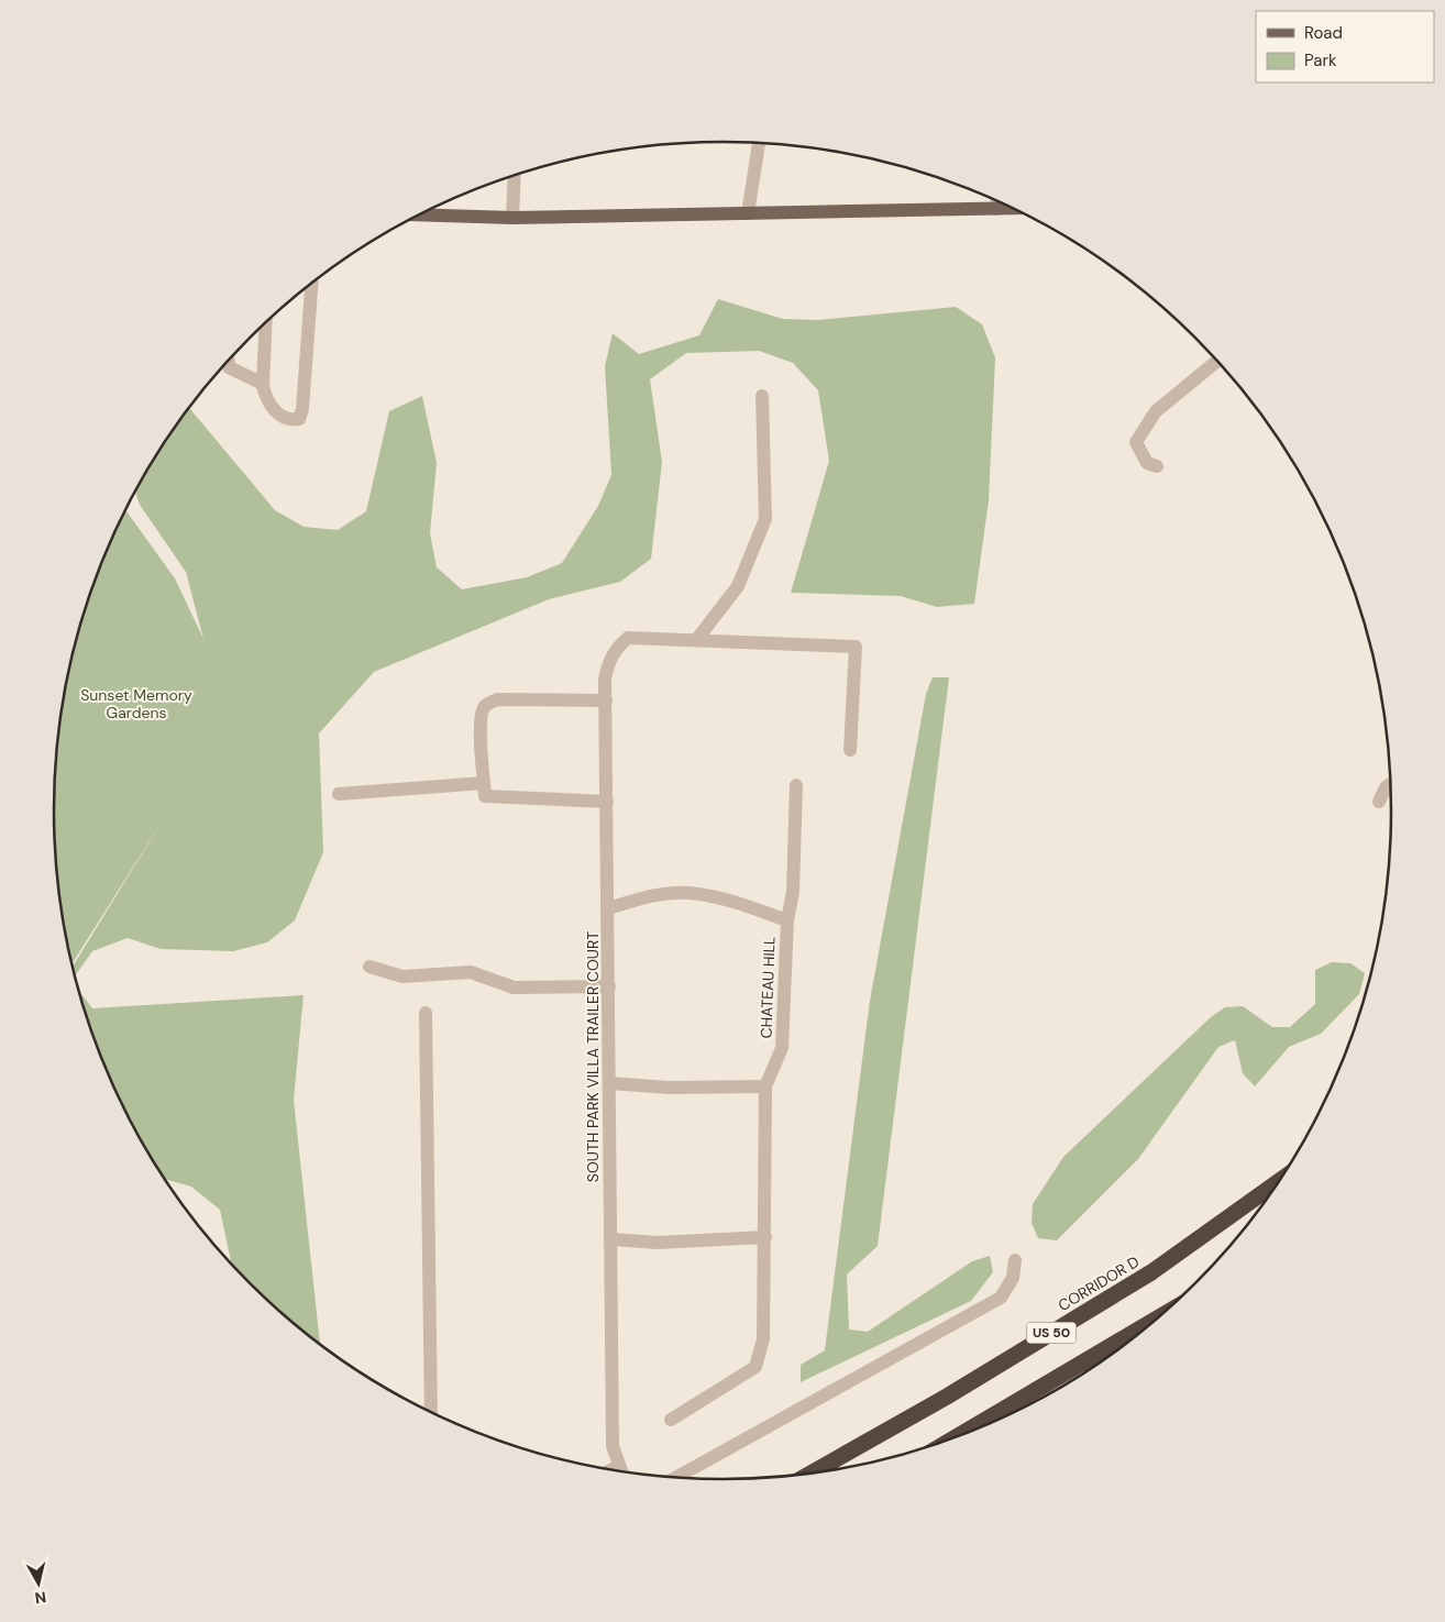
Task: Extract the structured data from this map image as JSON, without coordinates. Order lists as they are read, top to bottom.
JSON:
{
  "streets": {
    "highway": ["CORRIDOR D", "US 50"],
    "street": ["CHATEAU HILL", "SOUTH PARK VILLA TRAILER COURT"]
  },
  "crossings": [
    ["CHATEAU HILL", "SOUTH PARK VILLA TRAILER COURT"]
  ],
  "parks": ["Sunset Memory Gardens"],
  "legend": ["Road", "Park"],
  "north": "bottom"
}
